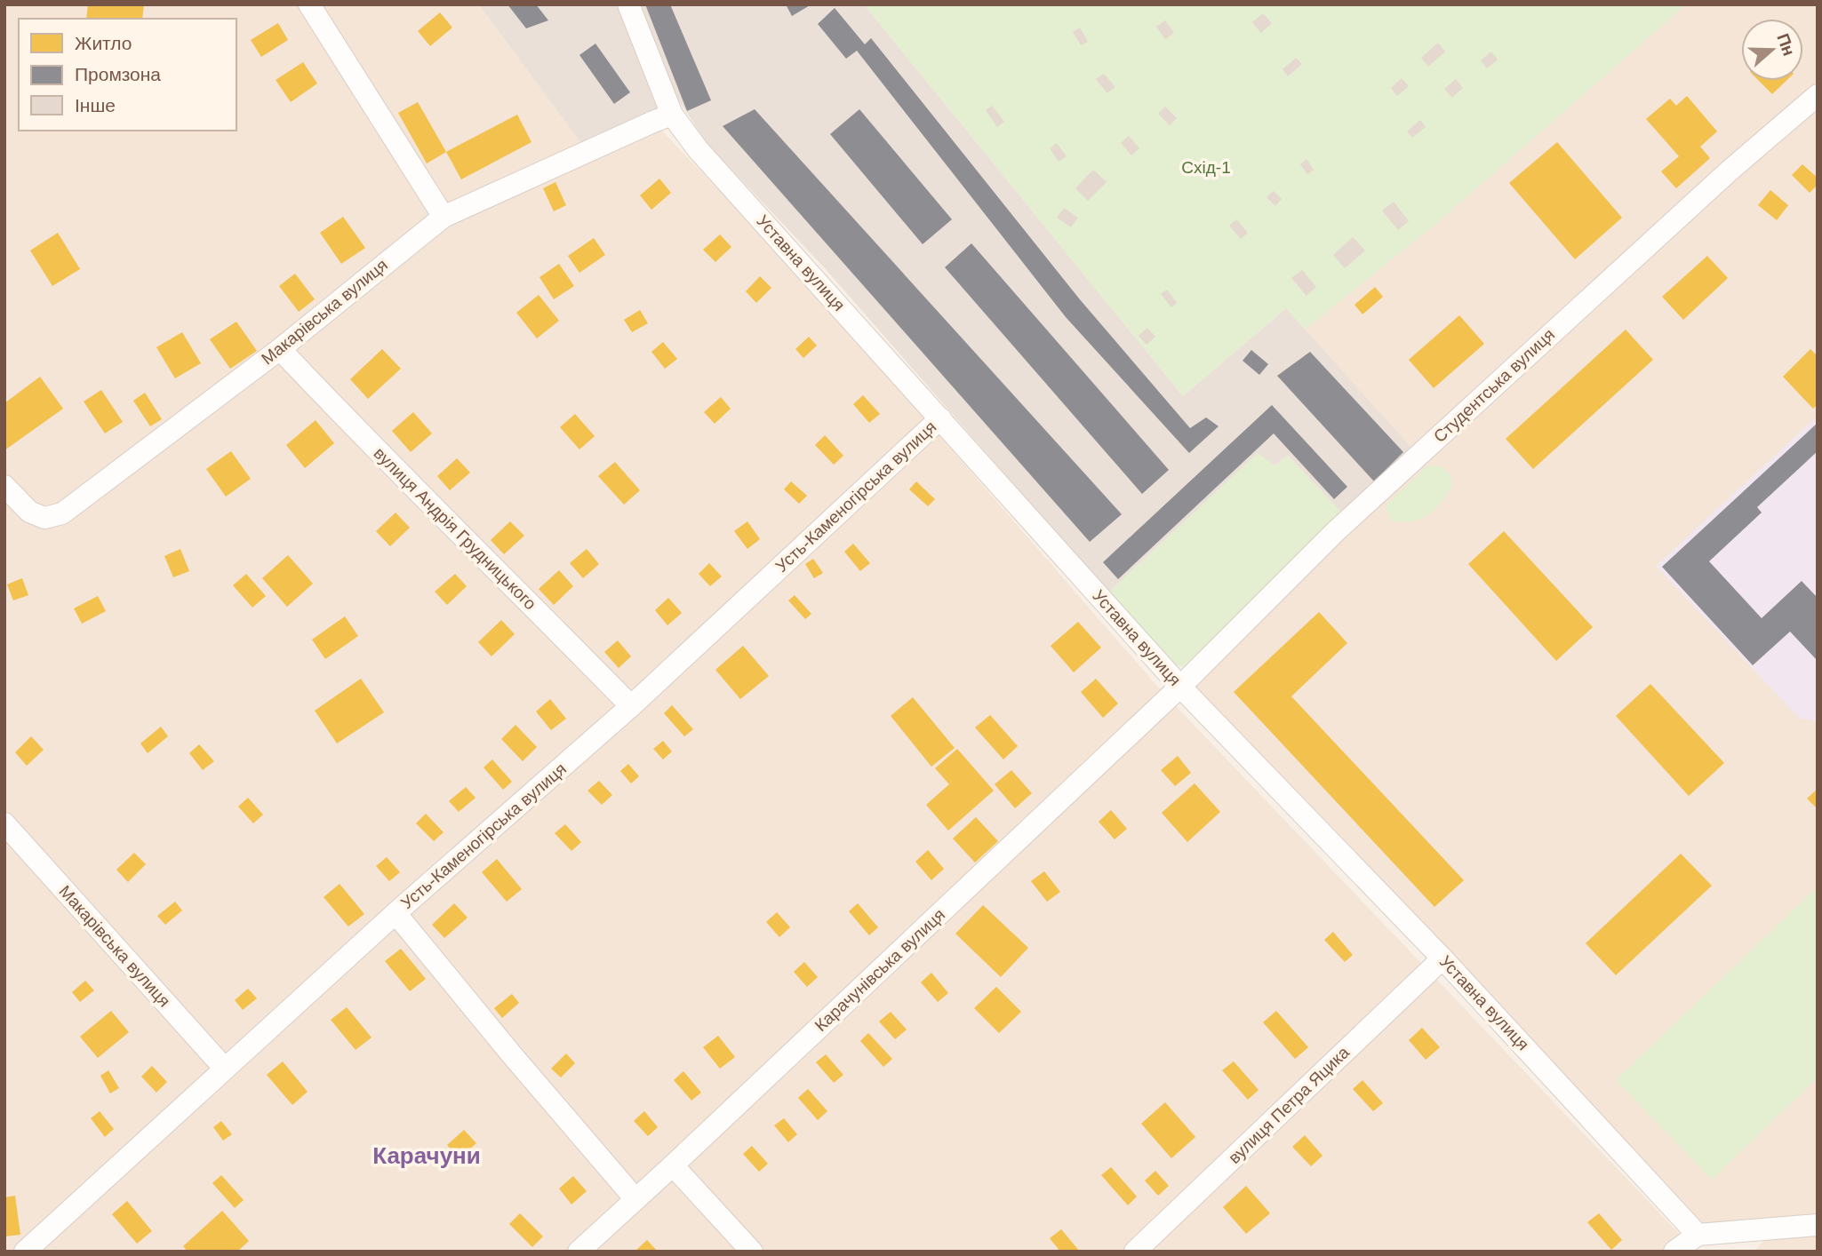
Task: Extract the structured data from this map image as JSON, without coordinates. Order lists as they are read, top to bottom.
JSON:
{
  "streets": {
    "street": [
      "Уставна вулиця",
      "Макарівська вулиця",
      "Студентська вулиця",
      "Усть-Каменогірська вулиця",
      "вулиця Андрія Грудницького",
      "Карачунівська вулиця",
      "вулиця Петра Яцика"
    ]
  },
  "crossings": [
    ["Уставна вулиця", "Макарівська вулиця"],
    ["Уставна вулиця", "Студентська вулиця"],
    ["Уставна вулиця", "Усть-Каменогірська вулиця"],
    ["Уставна вулиця", "Карачунівська вулиця"],
    ["Уставна вулиця", "вулиця Петра Яцика"],
    ["Макарівська вулиця", "Усть-Каменогірська вулиця"],
    ["Макарівська вулиця", "вулиця Андрія Грудницького"],
    ["Студентська вулиця", "Карачунівська вулиця"],
    ["Усть-Каменогірська вулиця", "вулиця Андрія Грудницького"]
  ],
  "districts": ["Карачуни"],
  "parks": ["Схід-1"],
  "legend": ["Житло", "Промзона", "Інше"],
  "north": "right"
}
